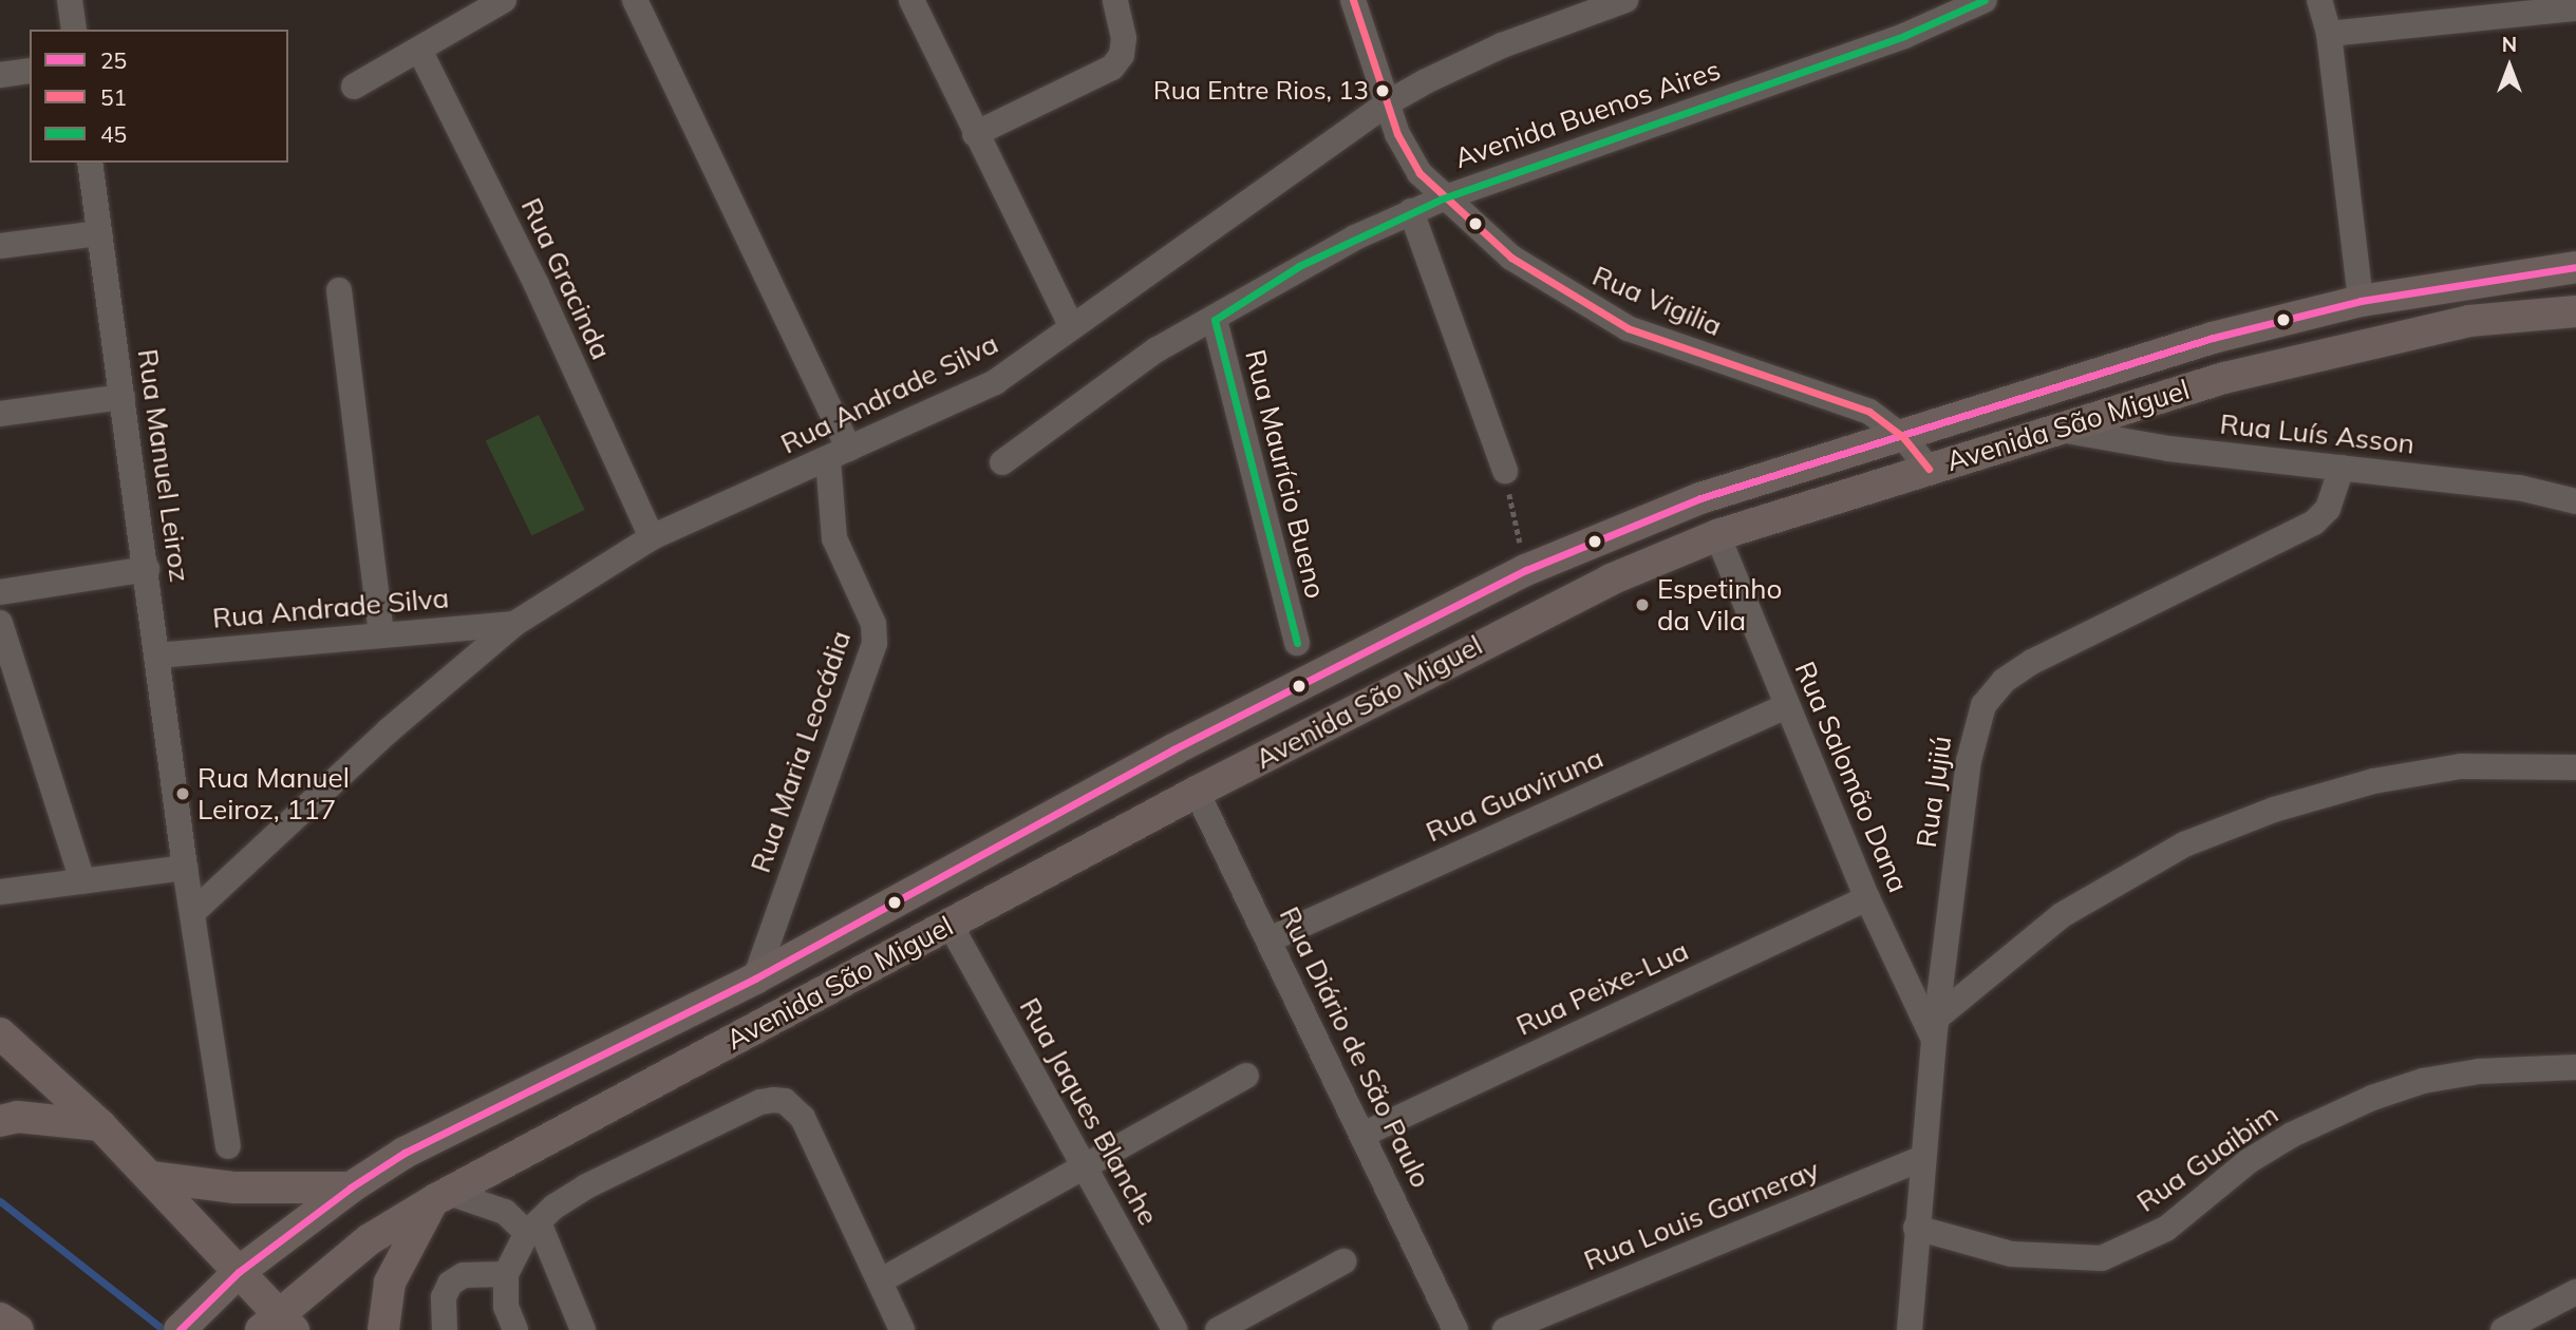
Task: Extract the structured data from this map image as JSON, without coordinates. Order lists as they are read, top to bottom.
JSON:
{
  "streets": {
    "main road": ["Avenida São Miguel"],
    "street": [
      "Avenida Buenos Aires",
      "Rua Gracinda",
      "Rua Vigilia",
      "Rua Andrade Silva",
      "Rua Luís Asson",
      "Rua Manuel Leiroz",
      "Rua Maurício Bueno",
      "Rua Maria Leocádia",
      "Rua Salomão Dana",
      "Rua Jujiú",
      "Rua Guaviruna",
      "Rua Peixe-Lua",
      "Rua Diário de São Paulo",
      "Rua Jaques Blanche",
      "Rua Guaibim",
      "Rua Louis Garneray"
    ]
  },
  "crossings": [
    ["Avenida Buenos Aires", "Rua Vigilia"],
    ["Avenida Buenos Aires", "Rua Maurício Bueno"],
    ["Rua Gracinda", "Rua Andrade Silva"],
    ["Rua Vigilia", "Rua Andrade Silva"],
    ["Rua Vigilia", "Avenida São Miguel"],
    ["Rua Andrade Silva", "Rua Manuel Leiroz"],
    ["Rua Andrade Silva", "Rua Maria Leocádia"],
    ["Avenida São Miguel", "Rua Luís Asson"],
    ["Avenida São Miguel", "Rua Maria Leocádia"],
    ["Avenida São Miguel", "Rua Salomão Dana"],
    ["Avenida São Miguel", "Rua Diário de São Paulo"],
    ["Avenida São Miguel", "Rua Jaques Blanche"],
    ["Rua Luís Asson", "Rua Jujiú"],
    ["Rua Salomão Dana", "Rua Jujiú"],
    ["Rua Salomão Dana", "Rua Guaviruna"],
    ["Rua Salomão Dana", "Rua Peixe-Lua"],
    ["Rua Jujiú", "Rua Guaibim"],
    ["Rua Jujiú", "Rua Louis Garneray"],
    ["Rua Guaviruna", "Rua Diário de São Paulo"],
    ["Rua Peixe-Lua", "Rua Diário de São Paulo"]
  ],
  "places": ["Rua Entre Rios, 13", "Espetinho da Vila", "Rua Manuel Leiroz, 117"],
  "lines": ["transit line 51", "transit line 45", "transit line 25"],
  "legend": ["25", "51", "45"],
  "north": "top"
}
